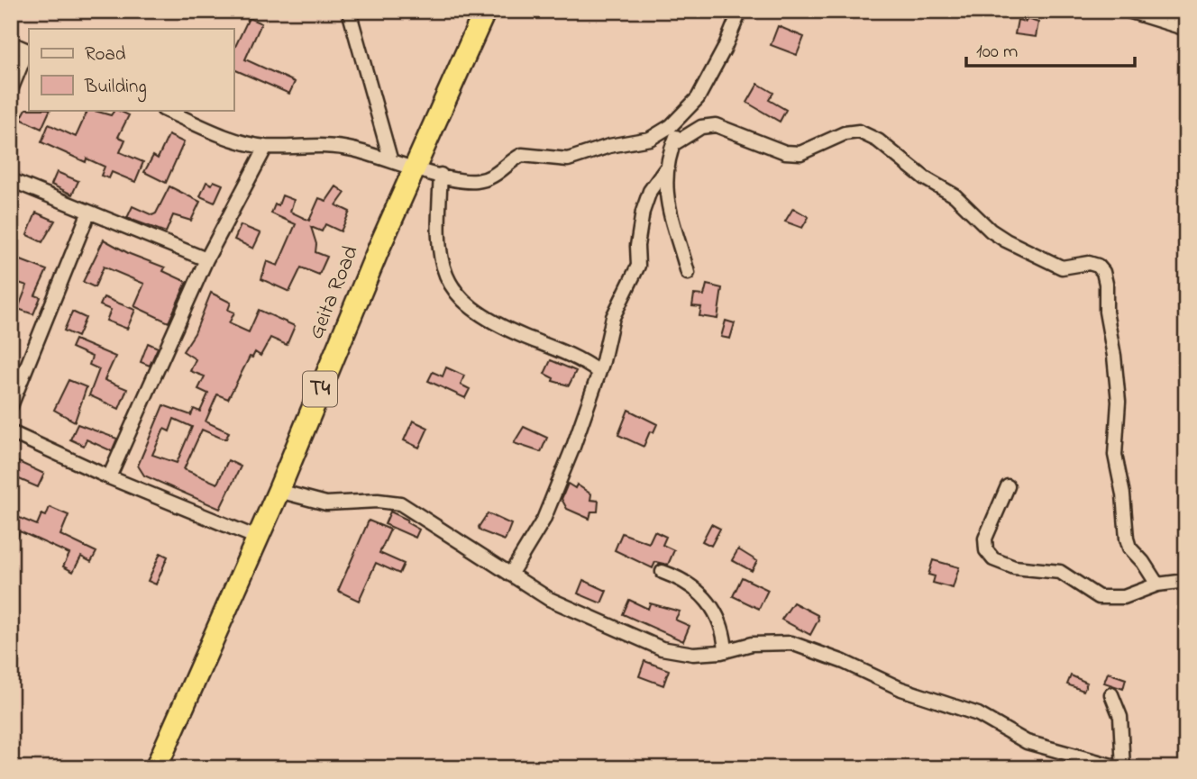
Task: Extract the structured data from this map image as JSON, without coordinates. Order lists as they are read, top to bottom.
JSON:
{
  "streets": {
    "highway": ["Geita Road", "T4"]
  },
  "legend": ["Road", "Building"],
  "scale_bar": "100 m"
}
